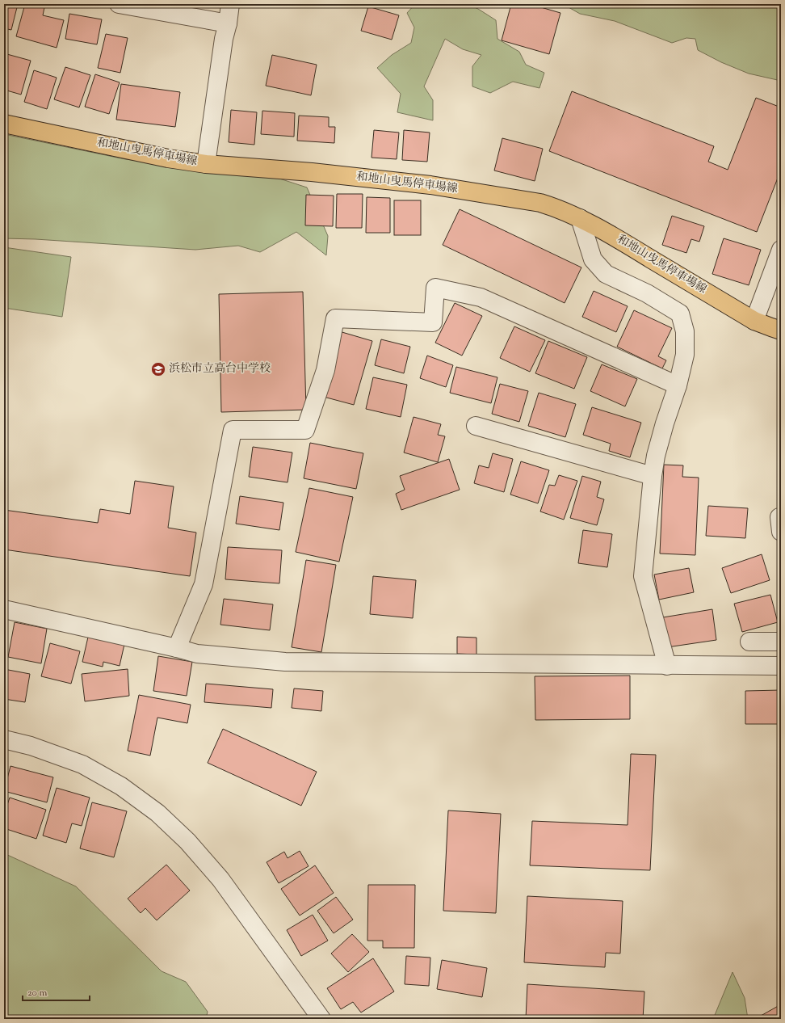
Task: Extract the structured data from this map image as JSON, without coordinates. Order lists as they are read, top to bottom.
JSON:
{
  "streets": {
    "main road": ["和地山曳馬停車場線"]
  },
  "places": {
    "school or university": ["浜松市立高台中学校"]
  },
  "scale_bar": "20 m"
}
